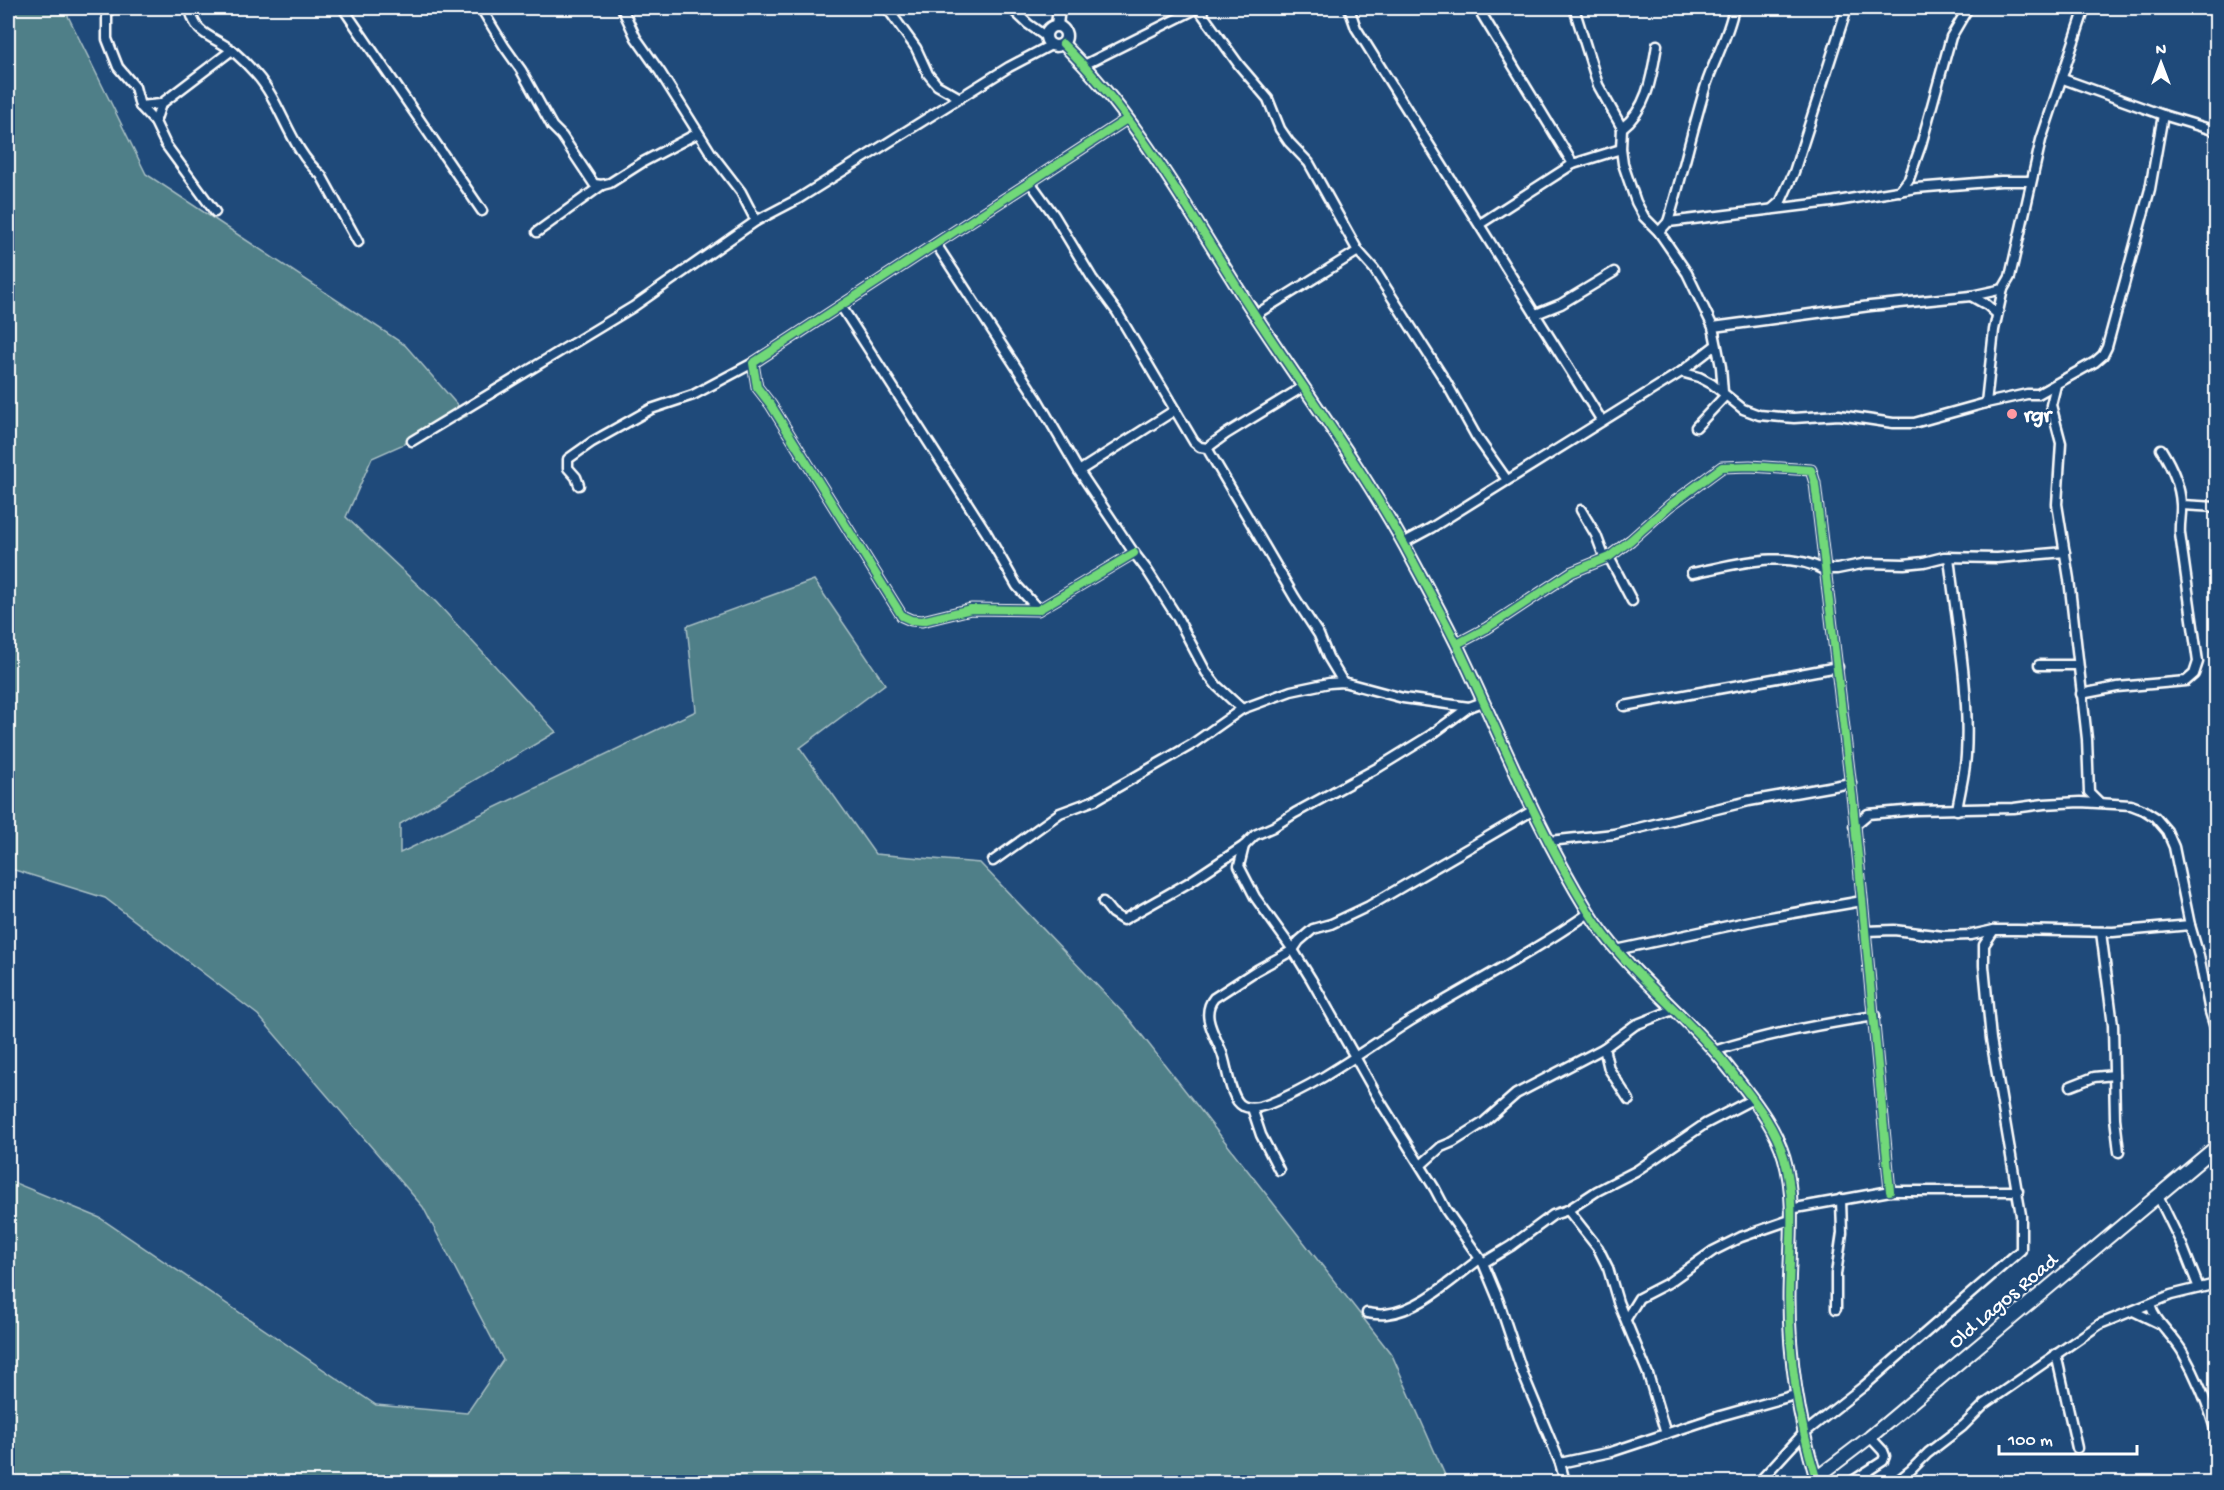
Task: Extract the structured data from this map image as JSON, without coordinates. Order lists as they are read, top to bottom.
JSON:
{
  "streets": {
    "main road": ["Old Lagos Road"]
  },
  "places": ["rgr"],
  "scale_bar": "100 m",
  "north": "top"
}
